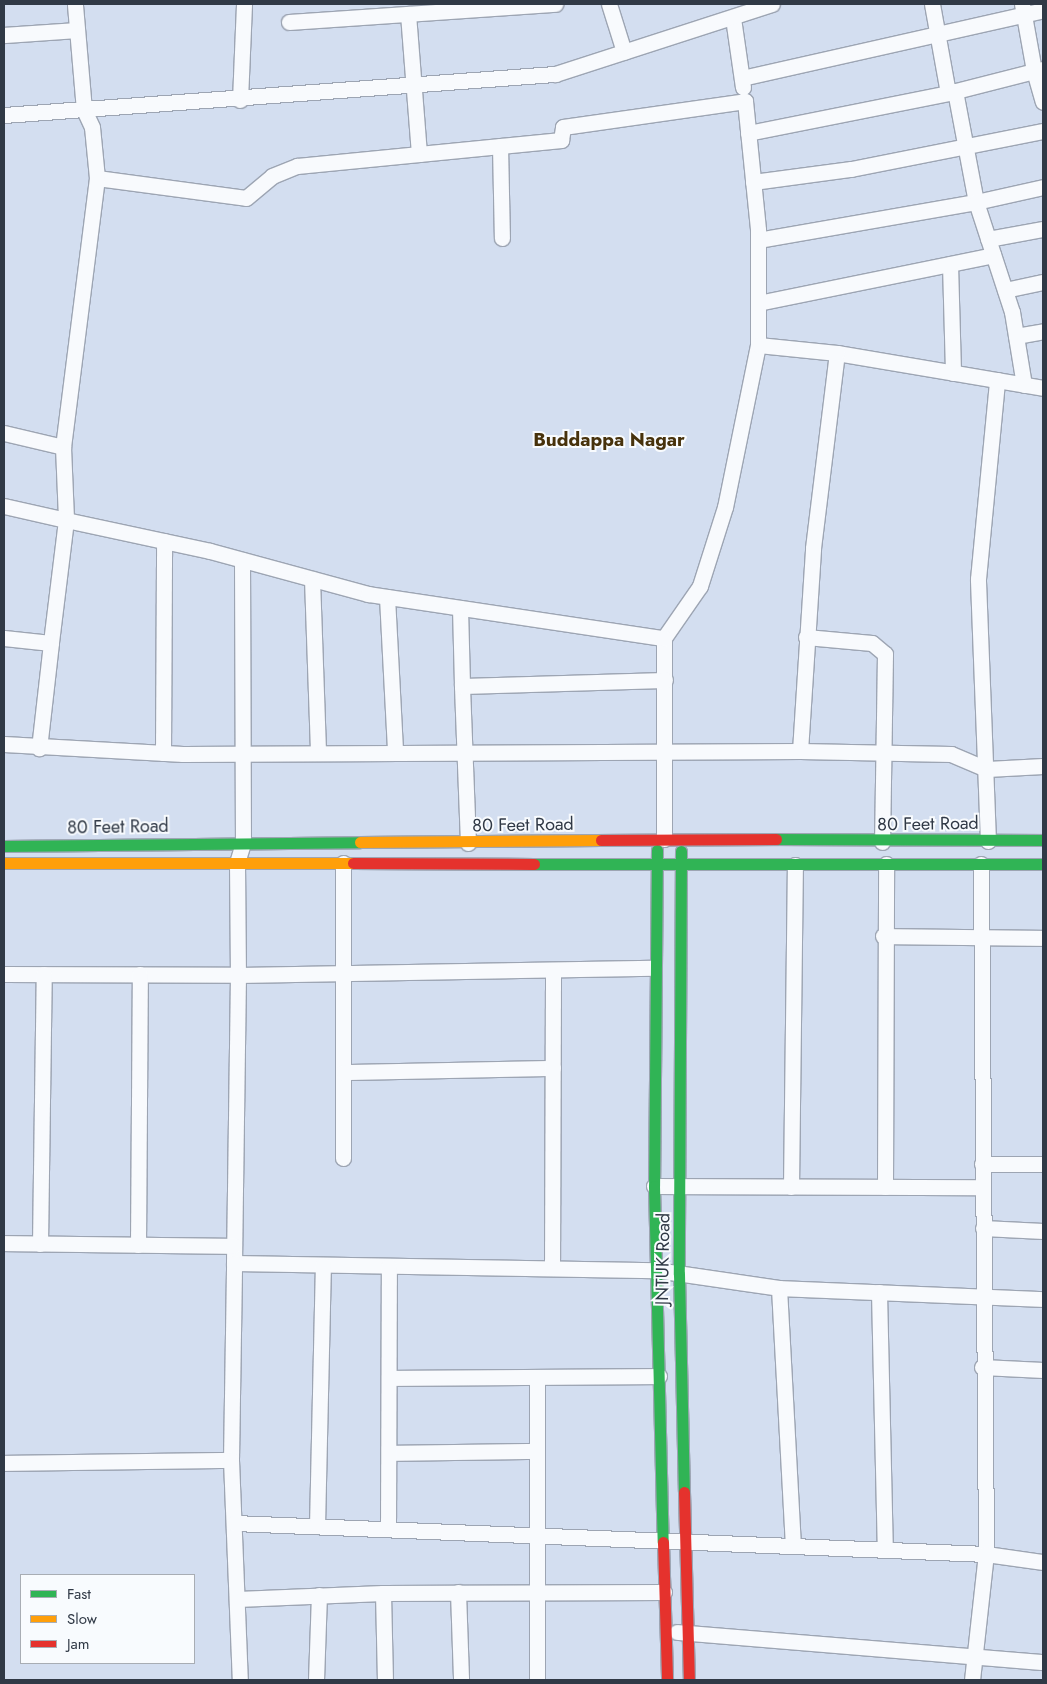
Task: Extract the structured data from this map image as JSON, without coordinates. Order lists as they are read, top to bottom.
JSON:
{
  "streets": {
    "main road": ["80 Feet Road", "JNTUK Road"]
  },
  "crossings": [
    ["80 Feet Road", "JNTUK Road"]
  ],
  "districts": ["Buddappa Nagar"],
  "legend": ["Fast", "Slow", "Jam"]
}
